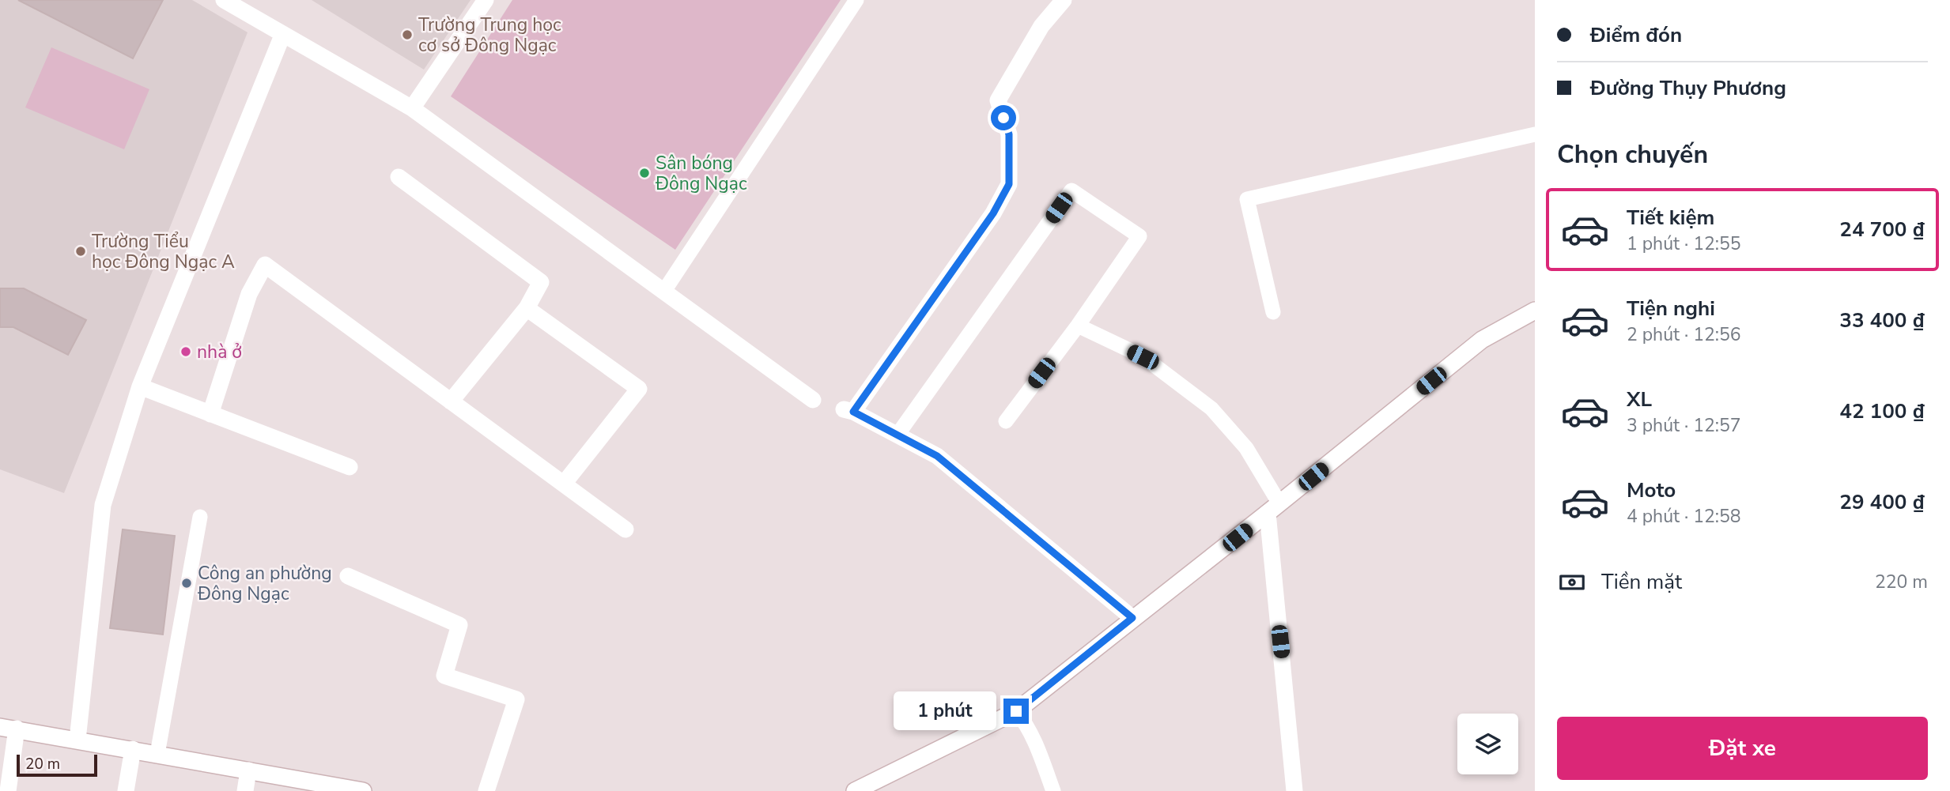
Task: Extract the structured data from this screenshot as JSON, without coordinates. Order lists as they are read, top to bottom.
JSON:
{
  "places": [
    "Trường Trung học cơ sở Đông Ngạc",
    "Sân bóng Đông Ngạc",
    "Trường Tiểu học Đông Ngạc A",
    "nhà ở",
    "Công an phường Đông Ngạc"
  ],
  "scale_bar": "20 m",
  "page": {
    "banner": ["Điểm đón", "Đường Thụy Phương"],
    "heading": "Chọn chuyến",
    "list": [
      {
        "name": "Tiết kiệm",
        "note": "1 phút · 12:55",
        "value": "24 700 ₫"
      },
      {
        "name": "Tiện nghi",
        "note": "2 phút · 12:56",
        "value": "33 400 ₫"
      },
      {
        "name": "XL",
        "note": "3 phút · 12:57",
        "value": "42 100 ₫"
      },
      {
        "name": "Moto",
        "note": "4 phút · 12:58",
        "value": "29 400 ₫"
      }
    ],
    "pay": ["Tiền mặt", "220 m"],
    "bubble": "1 phút",
    "buttons": "Đặt xe",
    "scale": "20 m"
  }
}
